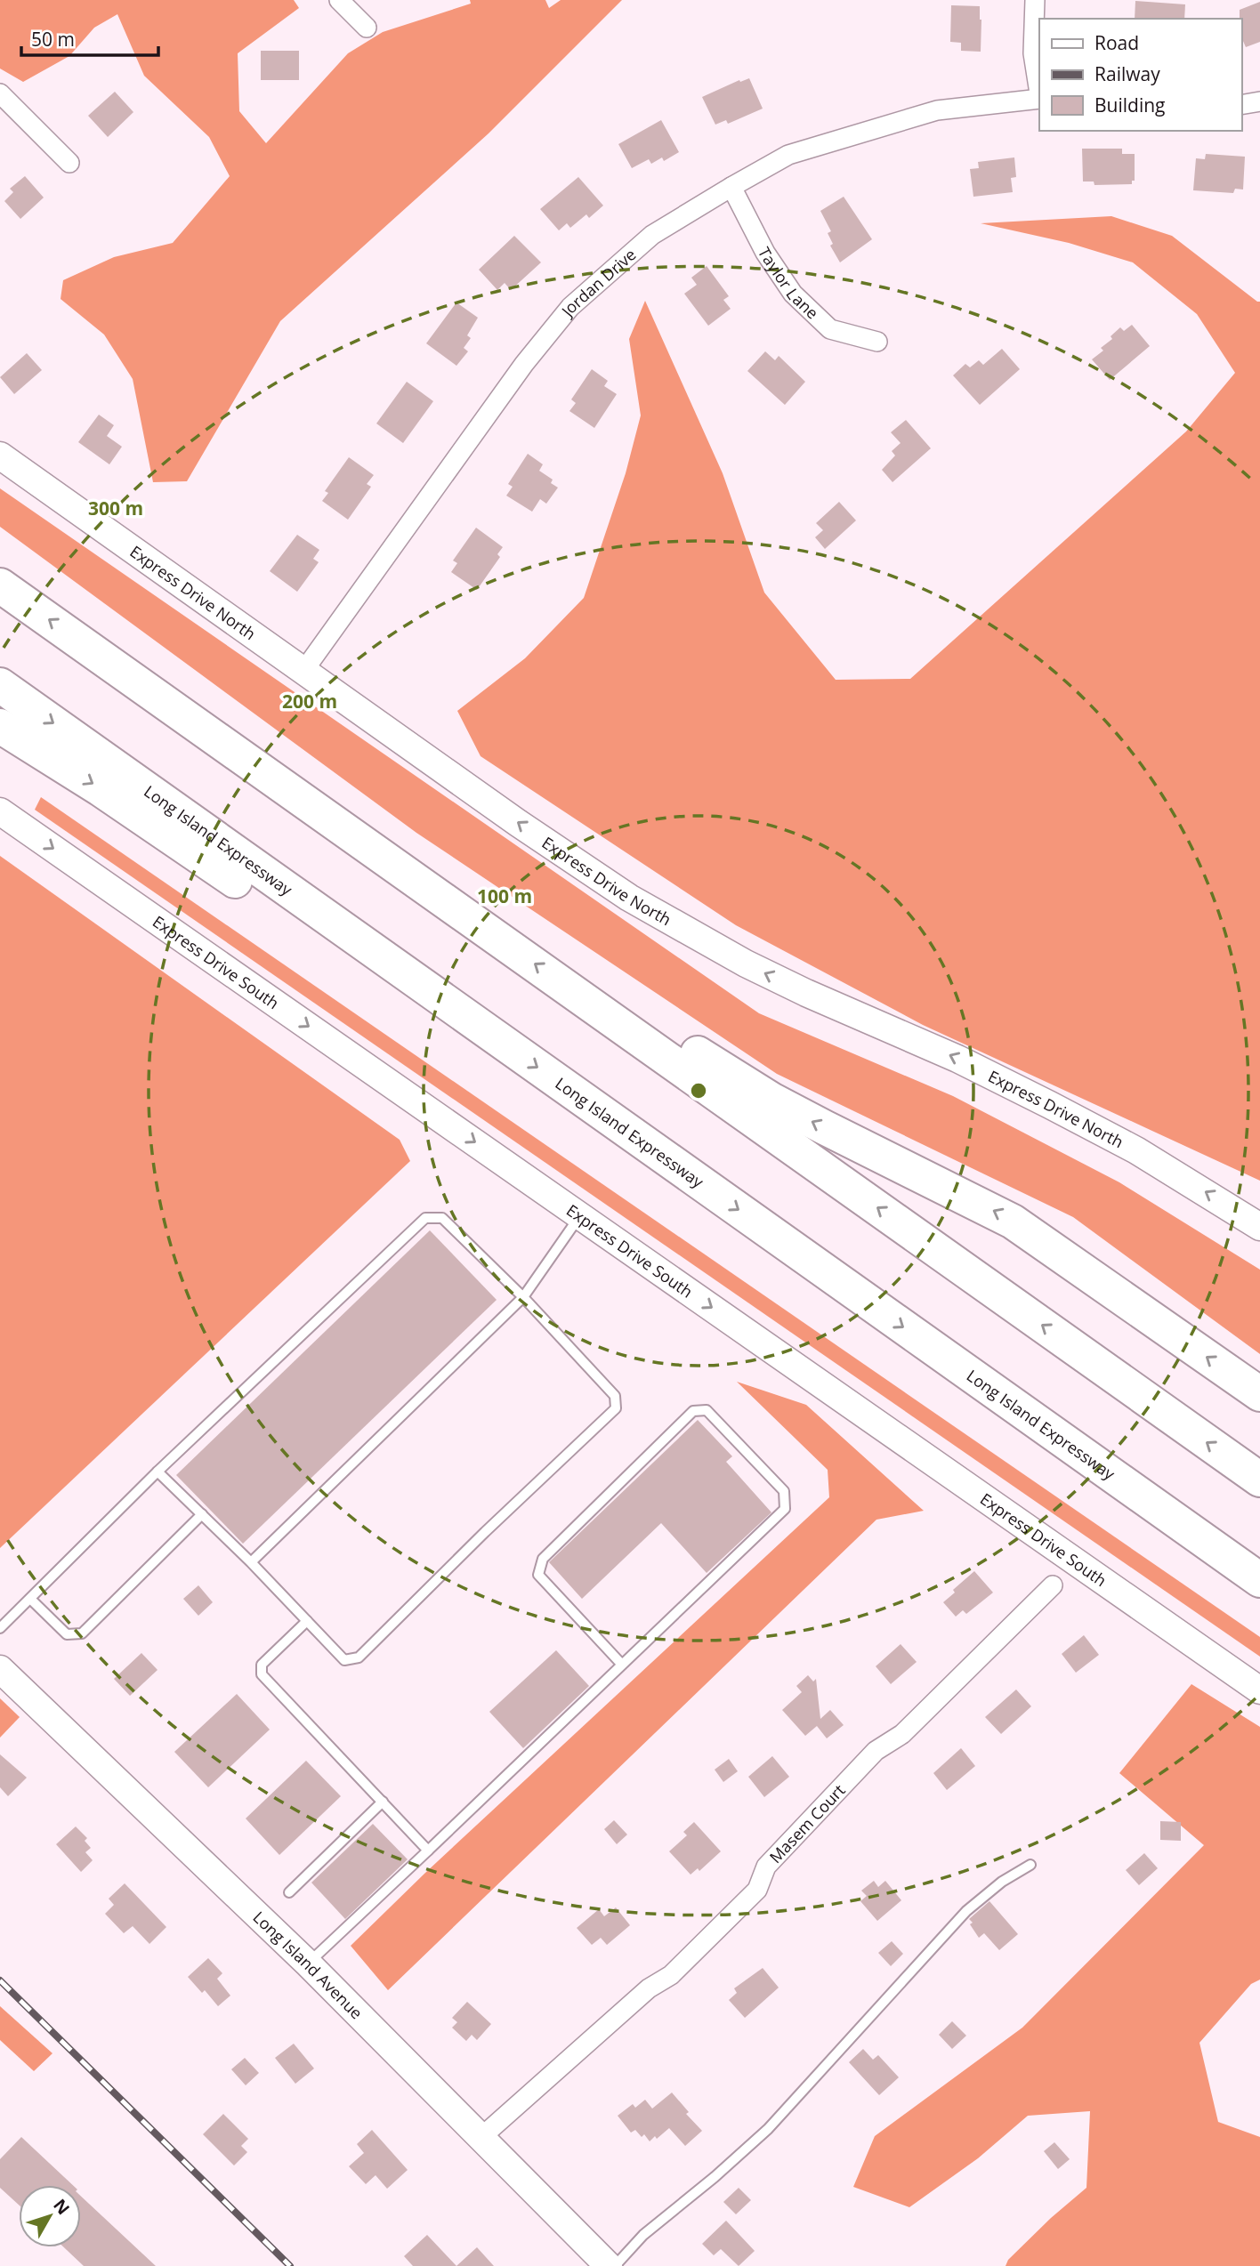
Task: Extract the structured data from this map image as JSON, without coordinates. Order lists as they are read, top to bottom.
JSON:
{
  "streets": {
    "highway": ["Long Island Expressway"],
    "main road": ["Express Drive North", "Express Drive South", "Long Island Avenue"],
    "street": ["Taylor Lane", "Jordan Drive", "Masem Court"]
  },
  "crossings": [
    ["Taylor Lane", "Jordan Drive"],
    ["Jordan Drive", "Express Drive North"],
    ["Masem Court", "Long Island Avenue"]
  ],
  "one_way": ["Express Drive North", "Express Drive South"],
  "legend": ["Road", "Railway", "Building"],
  "scale_bar": "50 m",
  "north": "top right",
  "rings": ["300 m", "200 m", "100 m"]
}
